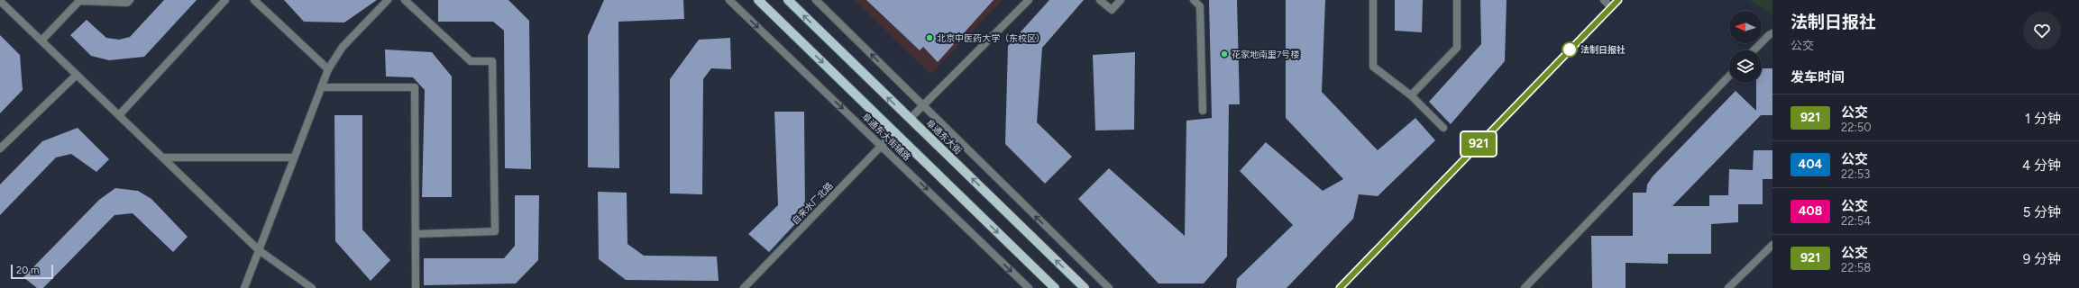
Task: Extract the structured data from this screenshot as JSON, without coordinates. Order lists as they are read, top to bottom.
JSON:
{
  "streets": {
    "main road": ["阜通东大街"],
    "street": ["阜通东大街辅路", "自来水厂北路"]
  },
  "crossings": [
    ["阜通东大街辅路", "自来水厂北路"]
  ],
  "places": ["北京中医药大学（东校区）", "法制日报社", "花家地南里7号楼"],
  "lines": ["bus line 921"],
  "scale_bar": "20 m",
  "north": "left",
  "page": {
    "on_map": "921",
    "heading": [
      ["法制日报社", "公交"],
      "发车时间"
    ],
    "list": [
      {
        "mark": "921",
        "name": "公交",
        "note": "22:50",
        "value": "1 分钟"
      },
      {
        "mark": "404",
        "name": "公交",
        "note": "22:53",
        "value": "4 分钟"
      },
      {
        "mark": "408",
        "name": "公交",
        "note": "22:54",
        "value": "5 分钟"
      },
      {
        "mark": "921",
        "name": "公交",
        "note": "22:58",
        "value": "9 分钟"
      }
    ],
    "scale": "20 m"
  }
}
